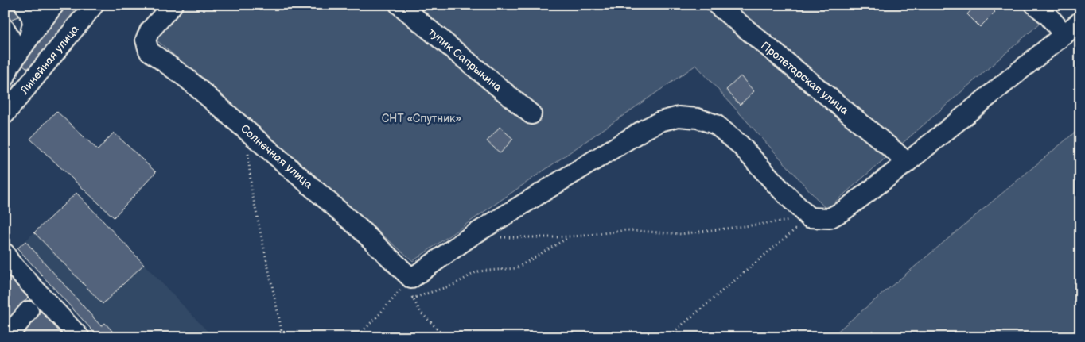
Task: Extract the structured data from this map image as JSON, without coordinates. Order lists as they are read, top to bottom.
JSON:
{
  "streets": {
    "street": [
      "Линейная улица",
      "тупик Сапрыкина",
      "Пролетарская улица",
      "Солнечная улица"
    ]
  },
  "parks": ["СНТ «Спутник»"]
}
